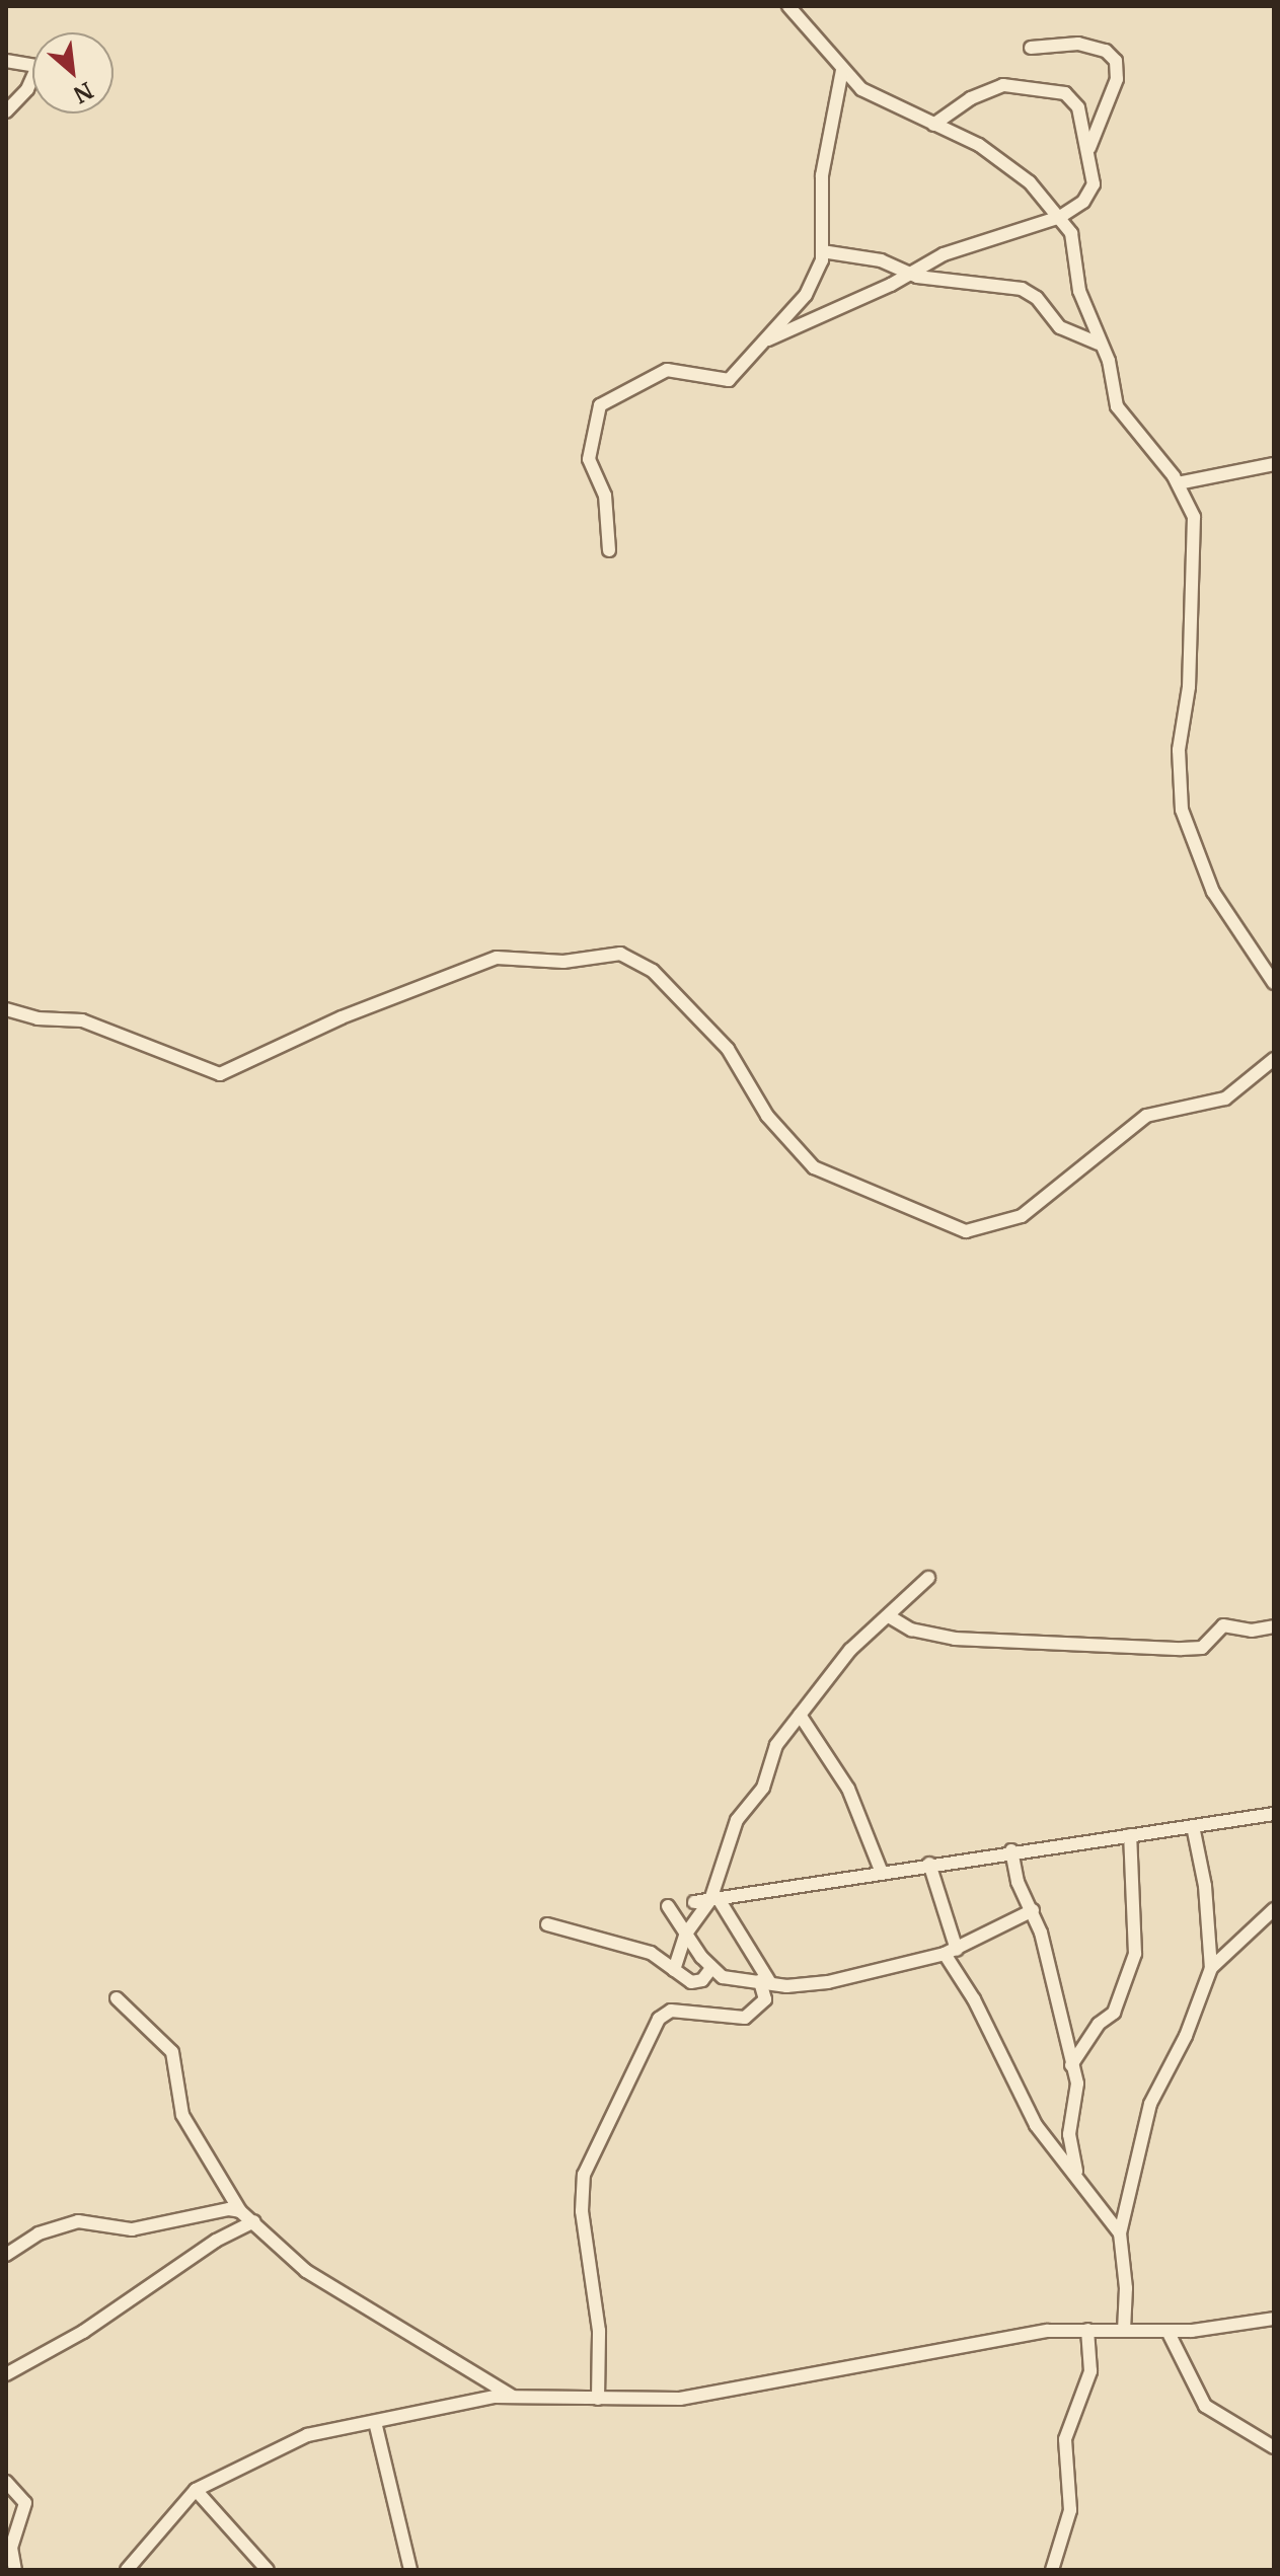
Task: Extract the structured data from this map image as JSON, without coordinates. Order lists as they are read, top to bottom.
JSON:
{
  "north": "bottom right"
}
